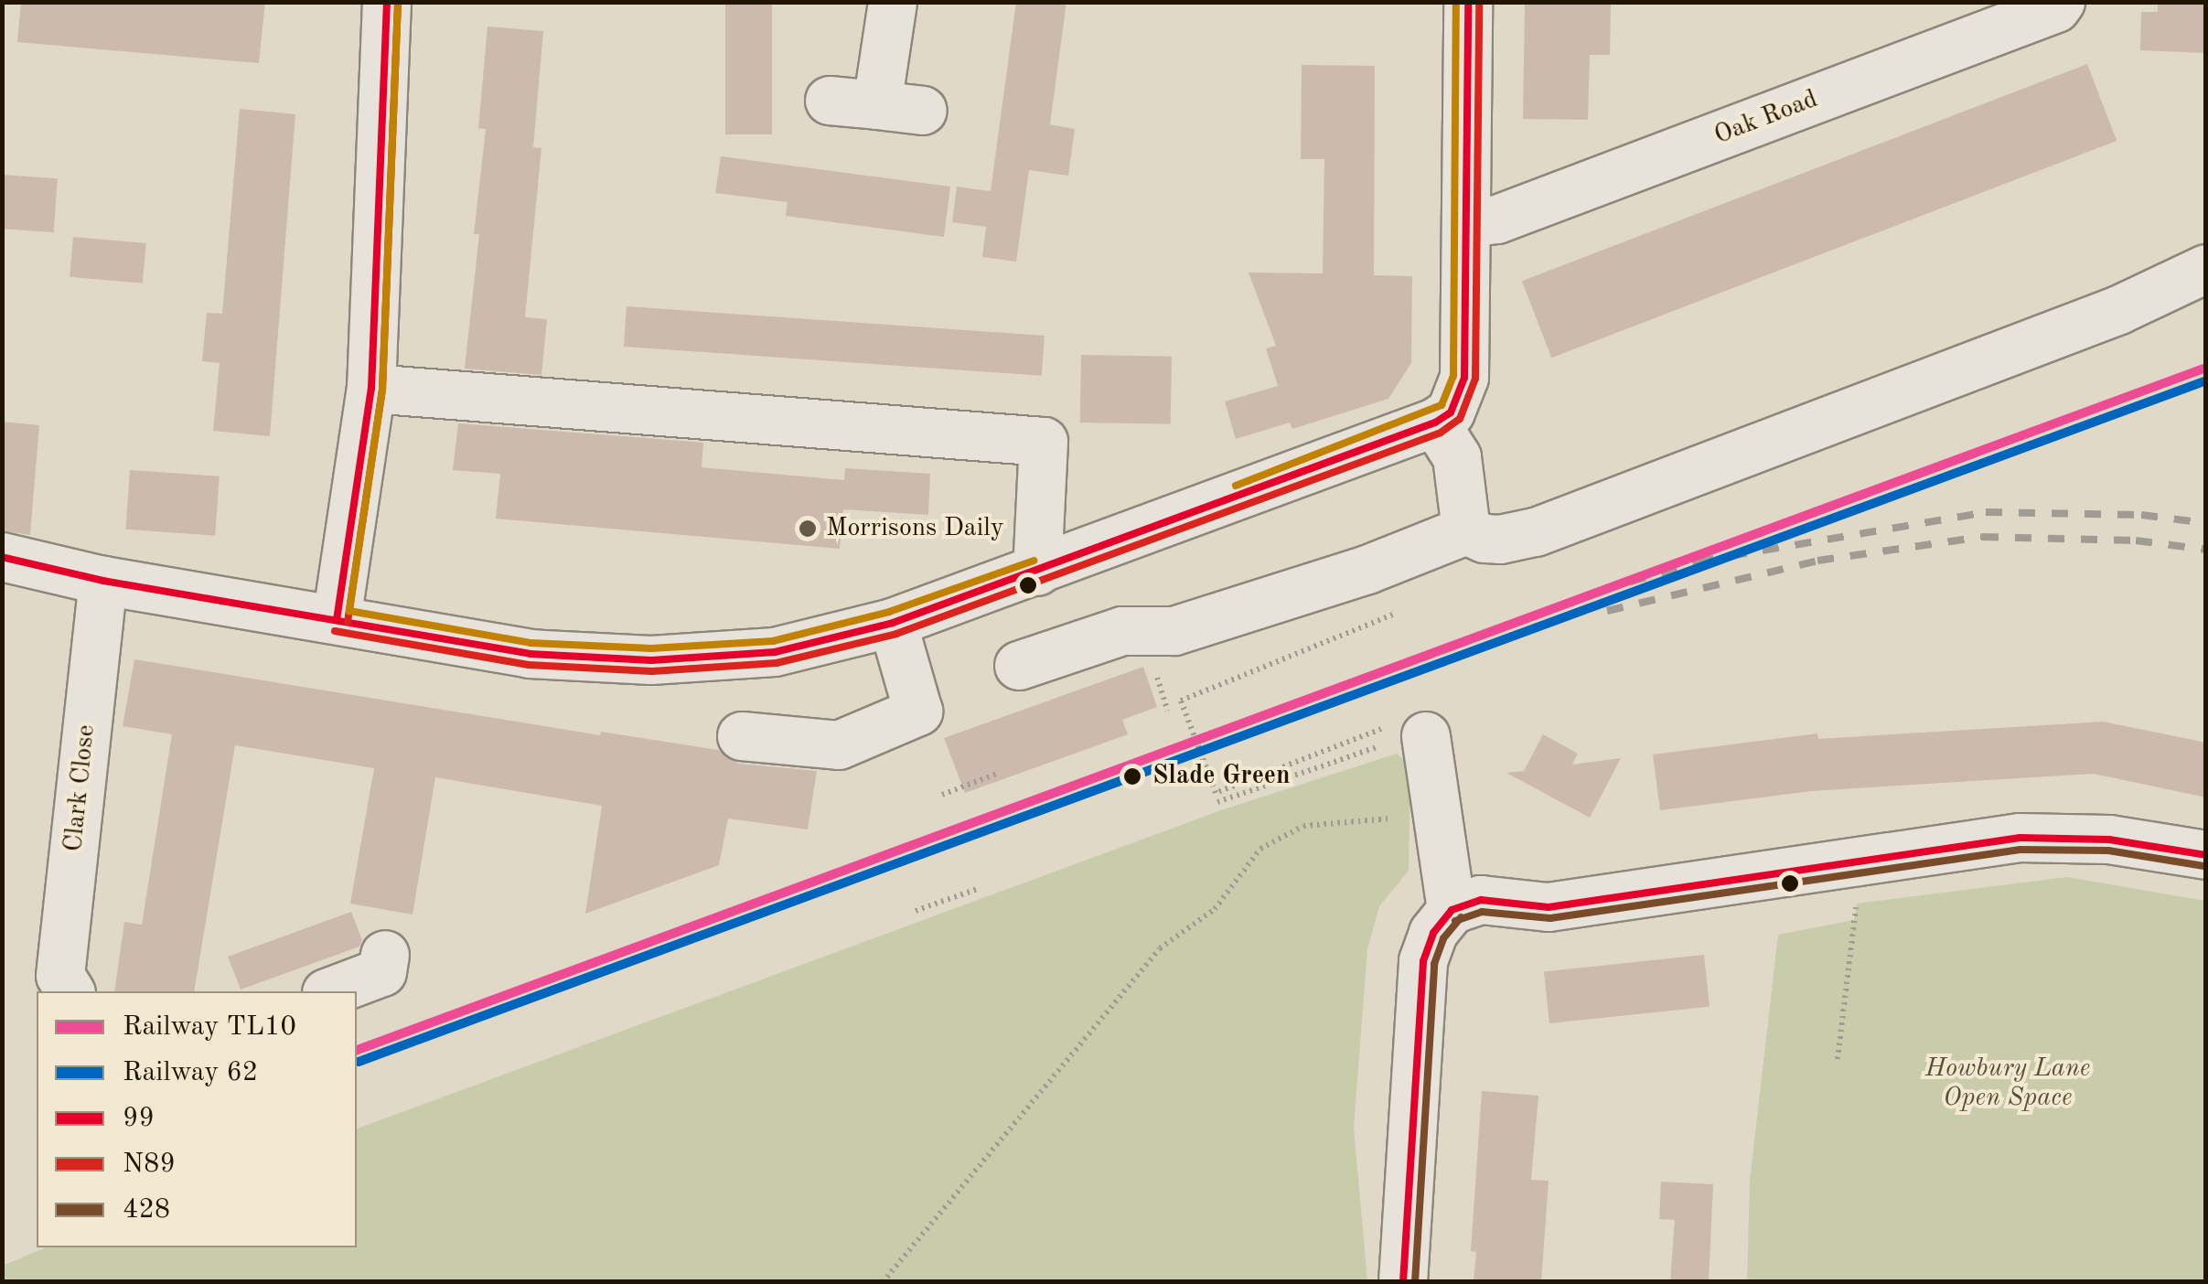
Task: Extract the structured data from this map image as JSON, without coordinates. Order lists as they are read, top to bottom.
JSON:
{
  "streets": {
    "street": ["Oak Road", "Clark Close"]
  },
  "parks": ["Howbury Lane Open Space"],
  "places": ["Morrisons Daily", "Slade Green"],
  "lines": [
    "transit line 99",
    "transit line N89",
    "rail line TL10",
    "rail line 62",
    "transit line 428"
  ],
  "legend": [
    "Railway TL10",
    "Railway 62",
    "99",
    "N89",
    "428"
  ]
}
